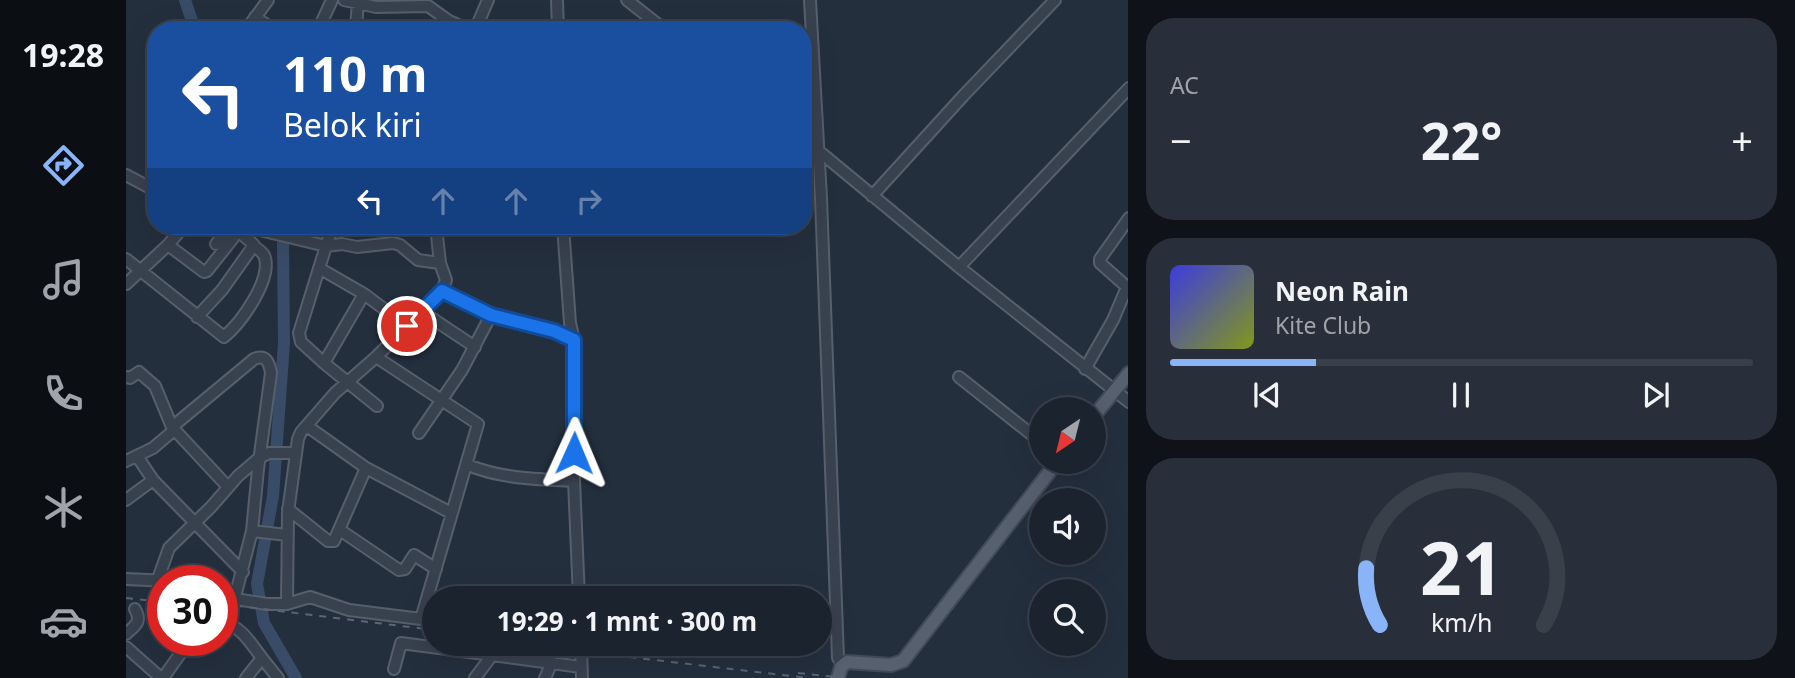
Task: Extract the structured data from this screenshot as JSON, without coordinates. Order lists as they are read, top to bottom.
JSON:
{
  "north": "bottom left",
  "page": {
    "tabs": "19:28",
    "tile": "AC",
    "turn": ["110 m", "Belok kiri"],
    "heat": ["−", "22°", "+"],
    "song": ["Neon Rain", "Kite Club"],
    "limit": "30",
    "trip": "19:29 · 1 mnt · 300 m",
    "gauge": ["21", "km/h"]
  }
}
